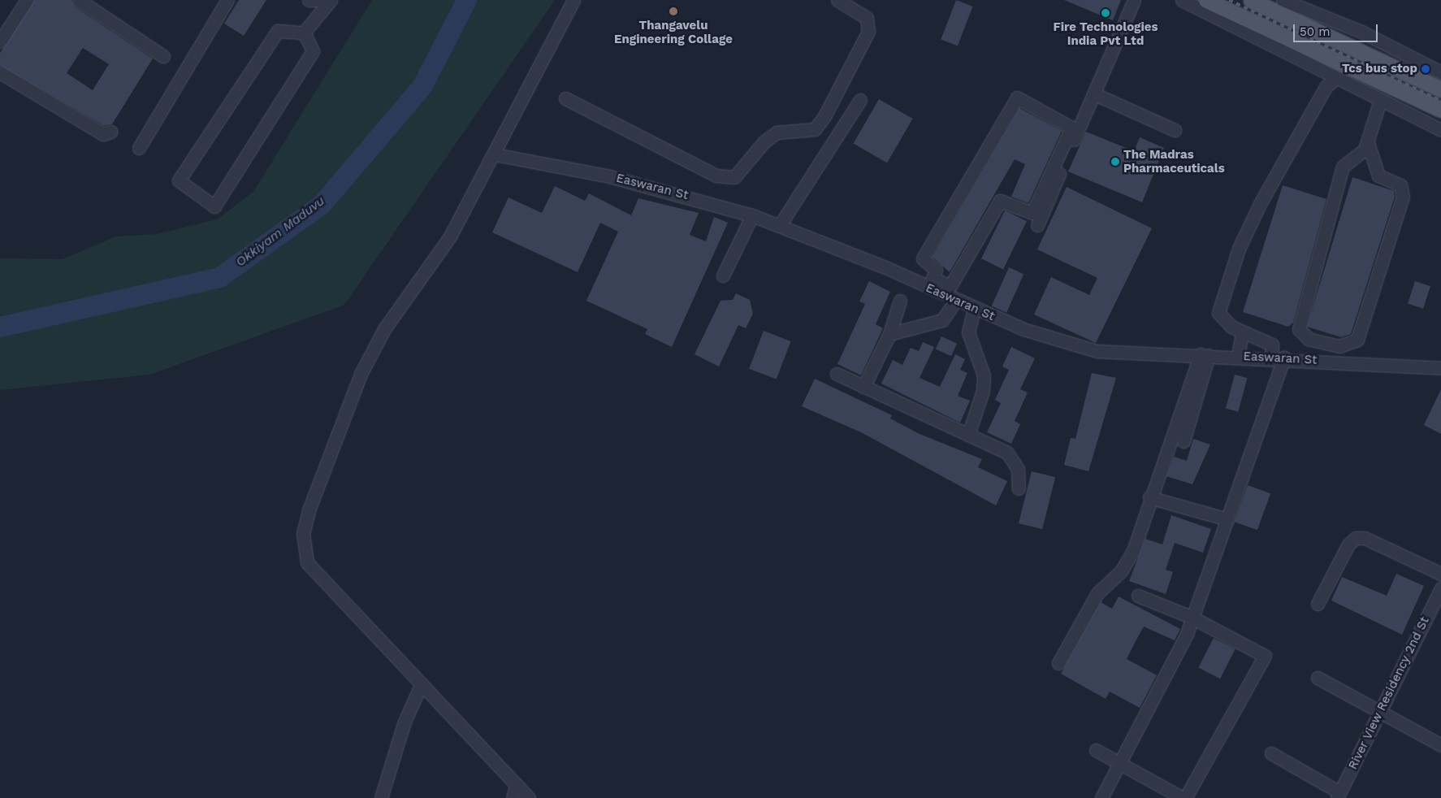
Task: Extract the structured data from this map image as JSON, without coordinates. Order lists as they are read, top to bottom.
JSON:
{
  "streets": {
    "street": ["Easwaran St", "River View Residency 2nd St"]
  },
  "water": ["Okkiyam Maduvu"],
  "places": [
    "Thangavelu Engineering Collage",
    "Fire Technologies India Pvt Ltd",
    "Tcs bus stop",
    "The Madras Pharmaceuticals"
  ],
  "scale_bar": "50 m"
}
